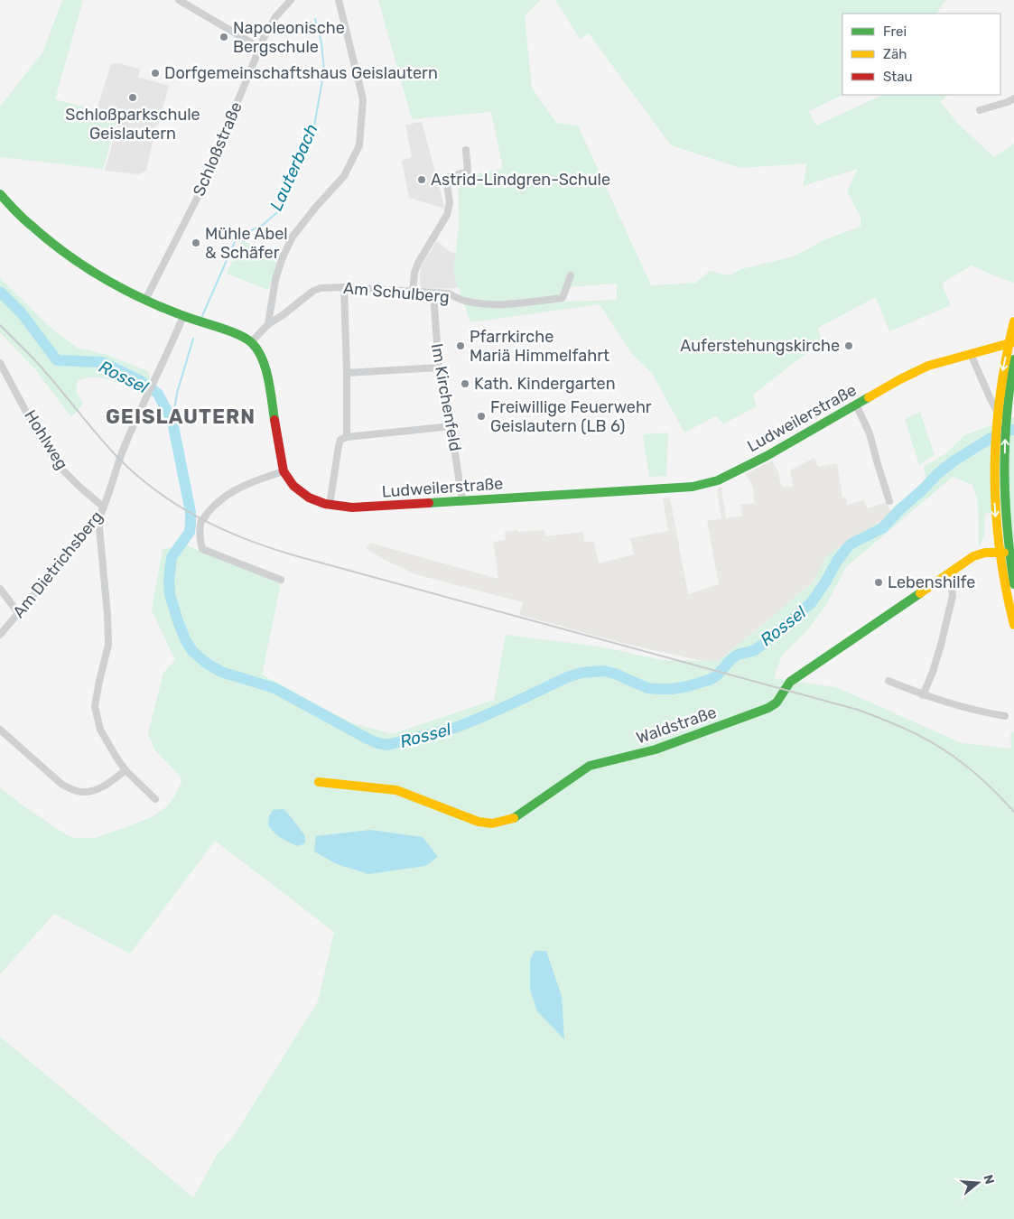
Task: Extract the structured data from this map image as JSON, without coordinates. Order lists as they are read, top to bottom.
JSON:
{
  "streets": {
    "main road": ["Ludweilerstraße", "Waldstraße"],
    "street": [
      "Schloßstraße",
      "Am Schulberg",
      "Im Kirchenfeld",
      "Hohlweg",
      "Am Dietrichsberg"
    ]
  },
  "crossings": [
    ["Schloßstraße", "Ludweilerstraße"],
    ["Am Schulberg", "Im Kirchenfeld"],
    ["Am Schulberg", "Ludweilerstraße"],
    ["Im Kirchenfeld", "Ludweilerstraße"],
    ["Ludweilerstraße", "Am Dietrichsberg"],
    ["Hohlweg", "Am Dietrichsberg"]
  ],
  "districts": ["GEISLAUTERN"],
  "water": ["Lauterbach", "Rossel"],
  "places": [
    "Napoleonische Bergschule",
    "Dorfgemeinschaftshaus Geislautern",
    "Schloßparkschule Geislautern",
    "Astrid-Lindgren-Schule",
    "Mühle Abel & Schäfer",
    "Pfarrkirche Mariä Himmelfahrt",
    "Auferstehungskirche",
    "Kath. Kindergarten",
    "Freiwillige Feuerwehr Geislautern (LB 6)",
    "Lebenshilfe"
  ],
  "legend": ["Frei", "Zäh", "Stau"],
  "north": "right"
}
